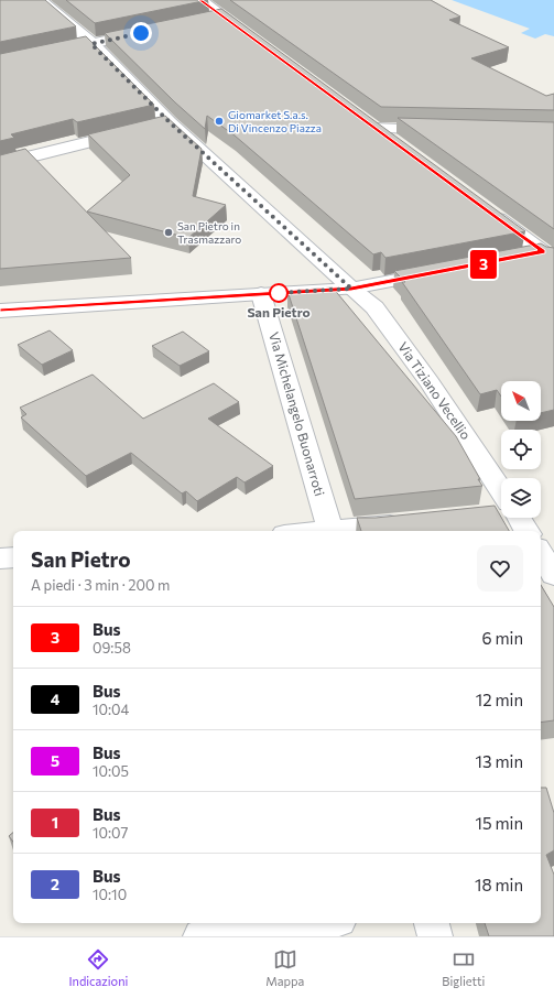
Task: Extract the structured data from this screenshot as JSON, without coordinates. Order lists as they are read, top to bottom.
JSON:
{
  "streets": {
    "street": ["Via Tiziano Vecellio", "Via Michelangelo Buonarroti"]
  },
  "places": ["Giomarket S.a.s. Di Vincenzo Piazza", "San Pietro in Trasmazzaro", "San Pietro"],
  "lines": ["bus line 3"],
  "north": "top left",
  "page": {
    "on_map": "3",
    "heading": ["San Pietro", "A piedi · 3 min · 200 m"],
    "list": [
      {
        "mark": "3",
        "name": "Bus",
        "note": "09:58",
        "value": "6 min"
      },
      {
        "mark": "4",
        "name": "Bus",
        "note": "10:04",
        "value": "12 min"
      },
      {
        "mark": "5",
        "name": "Bus",
        "note": "10:05",
        "value": "13 min"
      },
      {
        "mark": "1",
        "name": "Bus",
        "note": "10:07",
        "value": "15 min"
      },
      {
        "mark": "2",
        "name": "Bus",
        "note": "10:10",
        "value": "18 min"
      }
    ],
    "tabs": ["Indicazioni", "Mappa", "Biglietti"]
  }
}
